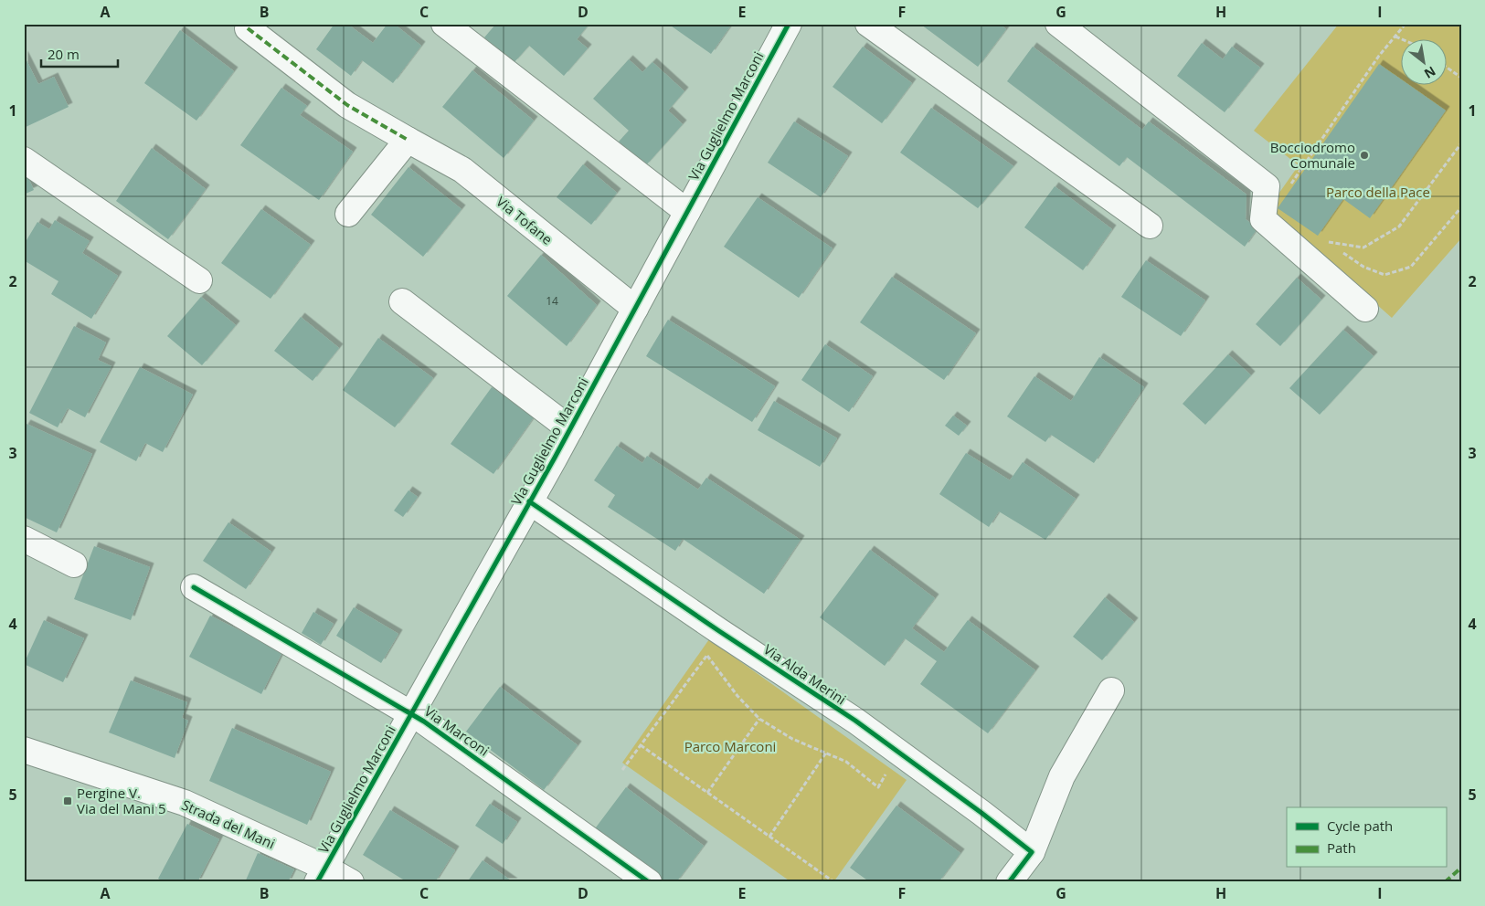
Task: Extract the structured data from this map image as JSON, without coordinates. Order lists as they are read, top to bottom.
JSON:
{
  "streets": {
    "street": [
      "Via Guglielmo Marconi",
      "Via Tofane",
      "Via Alda Merini",
      "Via Marconi",
      "Strada del Mani"
    ]
  },
  "crossings": [
    ["Via Guglielmo Marconi", "Via Tofane"],
    ["Via Guglielmo Marconi", "Via Alda Merini"],
    ["Via Guglielmo Marconi", "Via Marconi"],
    ["Via Guglielmo Marconi", "Strada del Mani"]
  ],
  "parks": ["Parco della Pace", "Parco Marconi"],
  "places": {
    "other": ["Bocciodromo Comunale"],
    "transit": ["Pergine V. Via del Mani 5"]
  },
  "house_numbers": ["14"],
  "legend": ["Cycle path", "Path"],
  "scale_bar": "20 m",
  "north": "bottom right",
  "grid": {
    "columns": [
      "A",
      "B",
      "C",
      "D",
      "E",
      "F",
      "G",
      "H",
      "I"
    ],
    "rows": [
      "1",
      "2",
      "3",
      "4",
      "5"
    ]
  }
}
